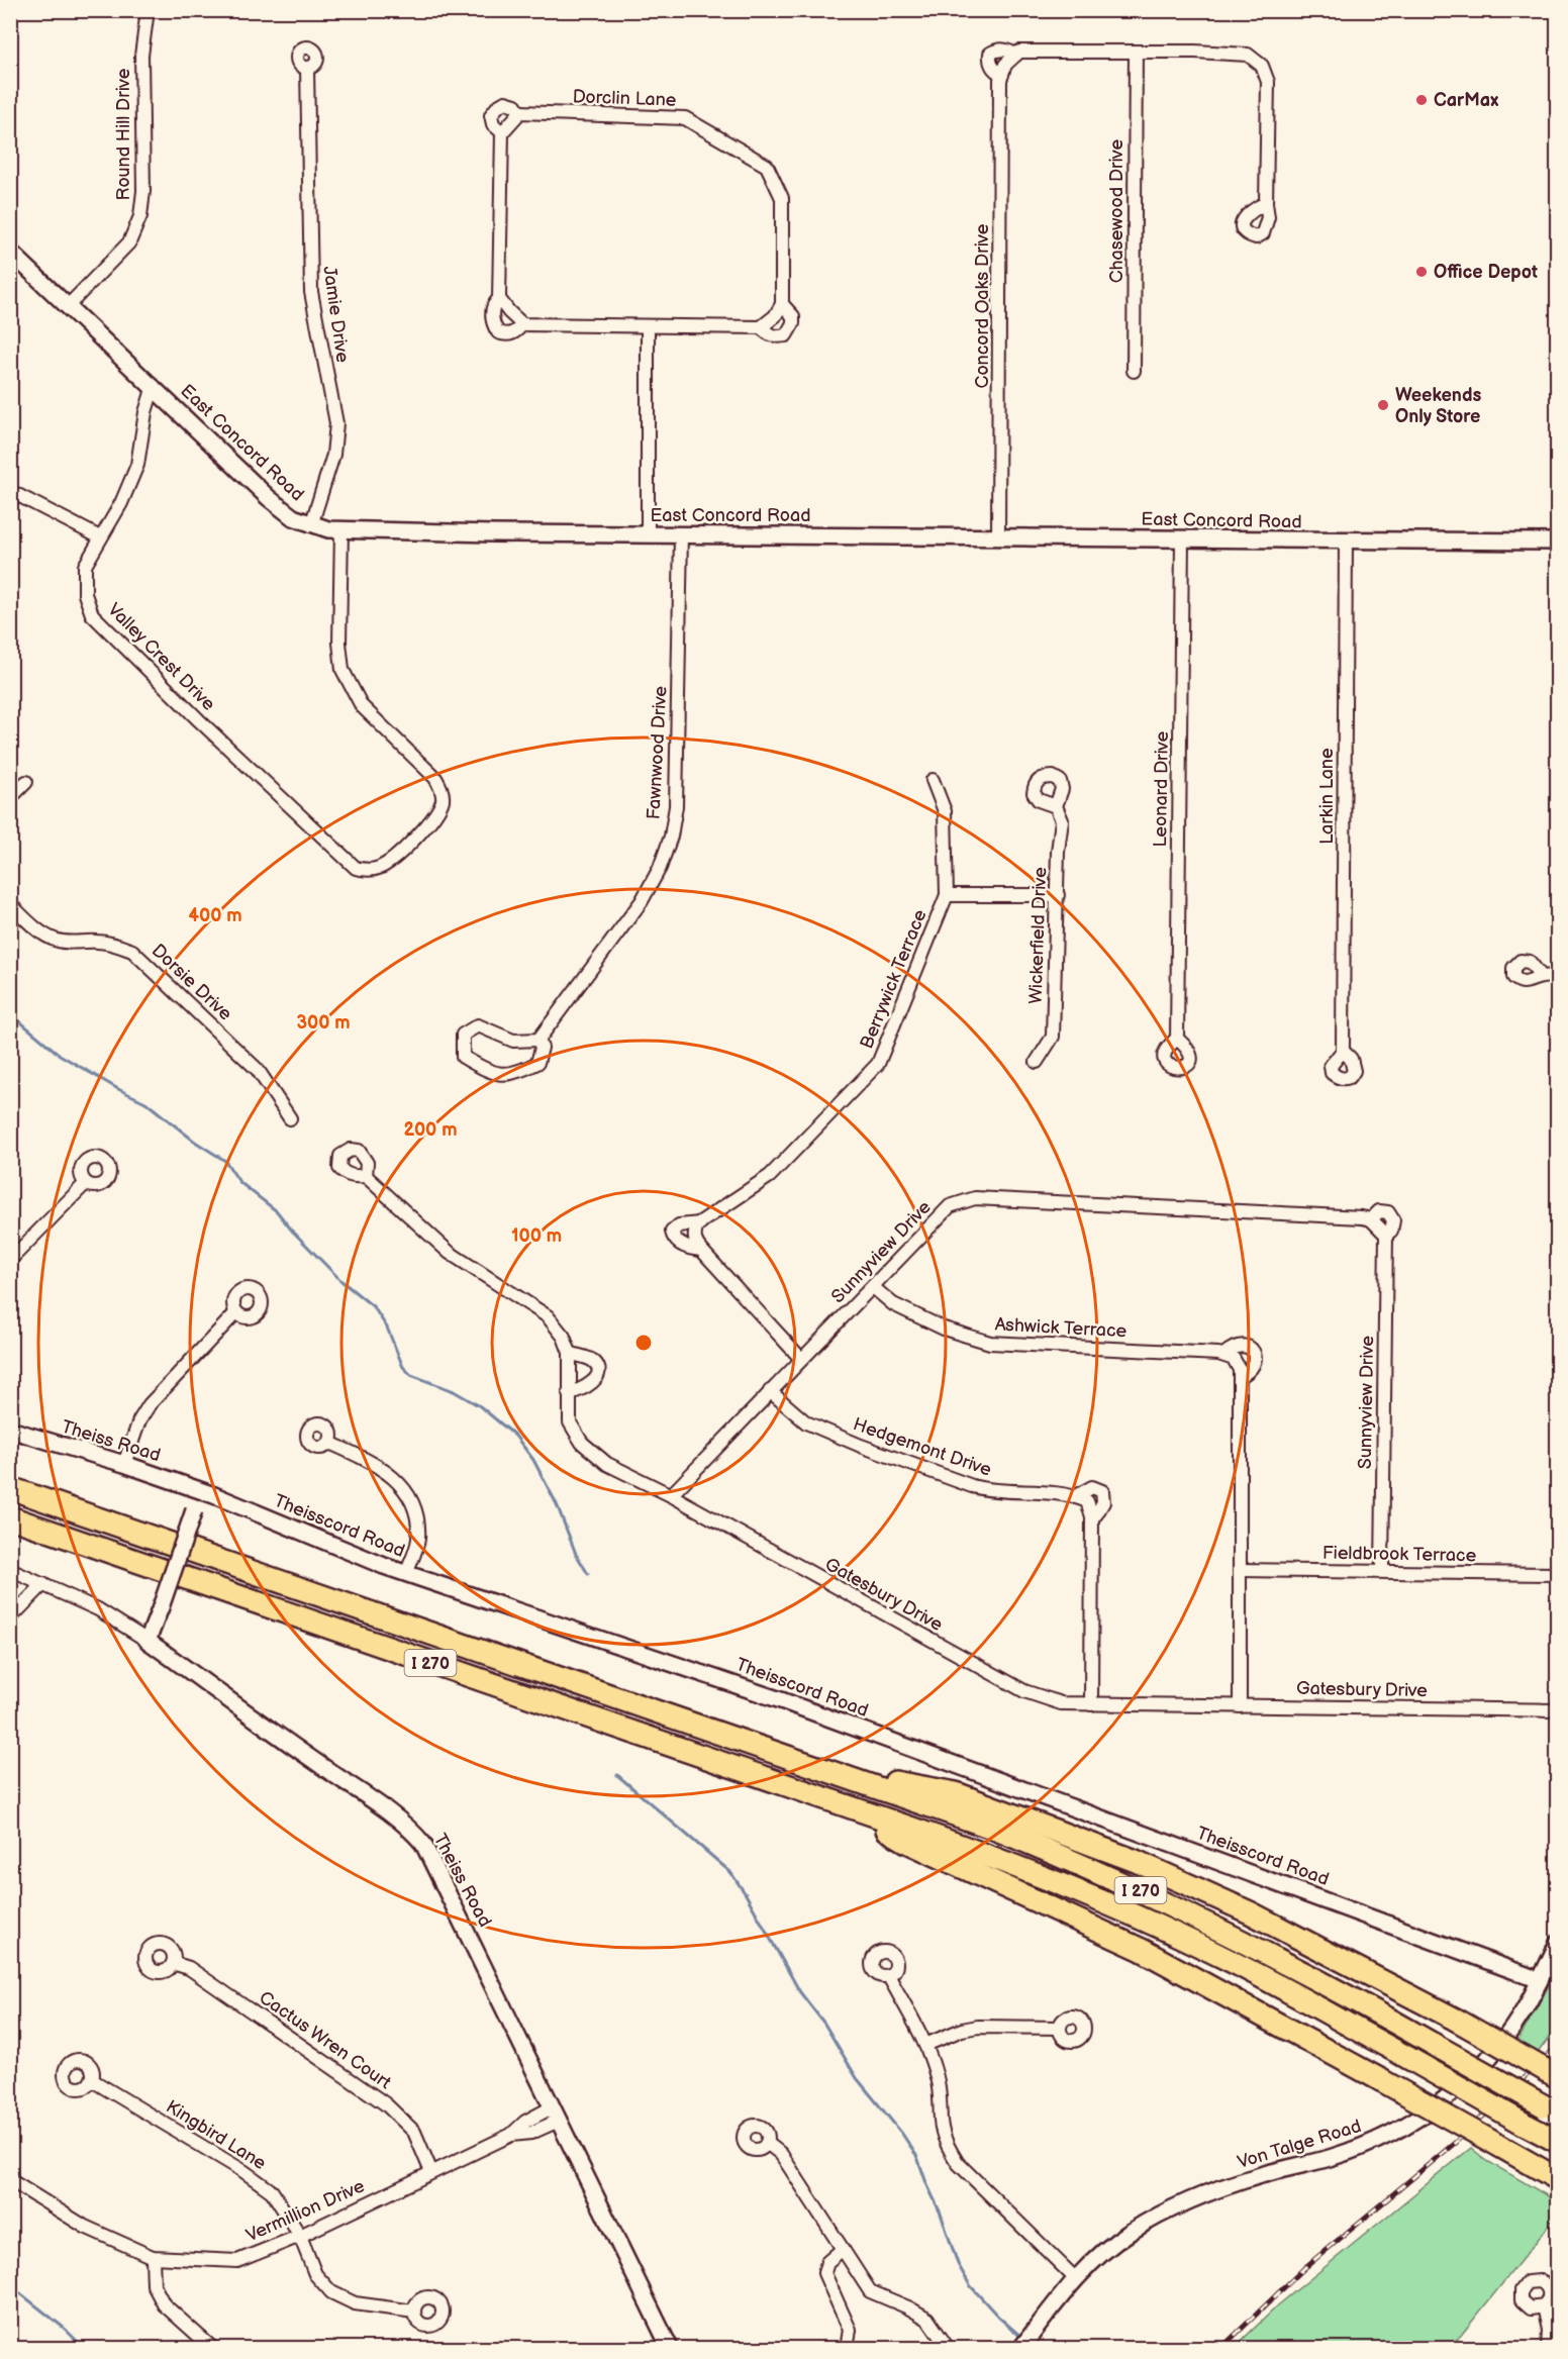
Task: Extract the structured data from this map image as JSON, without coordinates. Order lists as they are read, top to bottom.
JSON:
{
  "streets": {
    "highway": ["I 270"],
    "street": [
      "Dorclin Lane",
      "Round Hill Drive",
      "Chasewood Drive",
      "Concord Oaks Drive",
      "Jamie Drive",
      "East Concord Road",
      "Valley Crest Drive",
      "Fawnwood Drive",
      "Leonard Drive",
      "Larkin Lane",
      "Wickerfield Drive",
      "Berrywick Terrace",
      "Dorsie Drive",
      "Sunnyview Drive",
      "Ashwick Terrace",
      "Theiss Road",
      "Hedgemont Drive",
      "Theisscord Road",
      "Fieldbrook Terrace",
      "Gatesbury Drive",
      "Cactus Wren Court",
      "Kingbird Lane",
      "Von Talge Road",
      "Vermillion Drive"
    ]
  },
  "crossings": [
    ["Round Hill Drive", "East Concord Road"],
    ["Chasewood Drive", "Concord Oaks Drive"],
    ["Concord Oaks Drive", "East Concord Road"],
    ["Jamie Drive", "East Concord Road"],
    ["East Concord Road", "Valley Crest Drive"],
    ["East Concord Road", "Fawnwood Drive"],
    ["East Concord Road", "Leonard Drive"],
    ["East Concord Road", "Larkin Lane"],
    ["Berrywick Terrace", "Sunnyview Drive"],
    ["Sunnyview Drive", "Ashwick Terrace"],
    ["Sunnyview Drive", "Hedgemont Drive"],
    ["Sunnyview Drive", "Fieldbrook Terrace"],
    ["Sunnyview Drive", "Gatesbury Drive"],
    ["Theiss Road", "Theisscord Road"],
    ["Theiss Road", "Vermillion Drive"],
    ["Hedgemont Drive", "Gatesbury Drive"],
    ["Theisscord Road", "Von Talge Road"],
    ["Cactus Wren Court", "Vermillion Drive"],
    ["Kingbird Lane", "Vermillion Drive"]
  ],
  "places": ["CarMax", "Office Depot", "Weekends Only Store"],
  "rings": [
    "400 m",
    "300 m",
    "200 m",
    "100 m"
  ]
}
